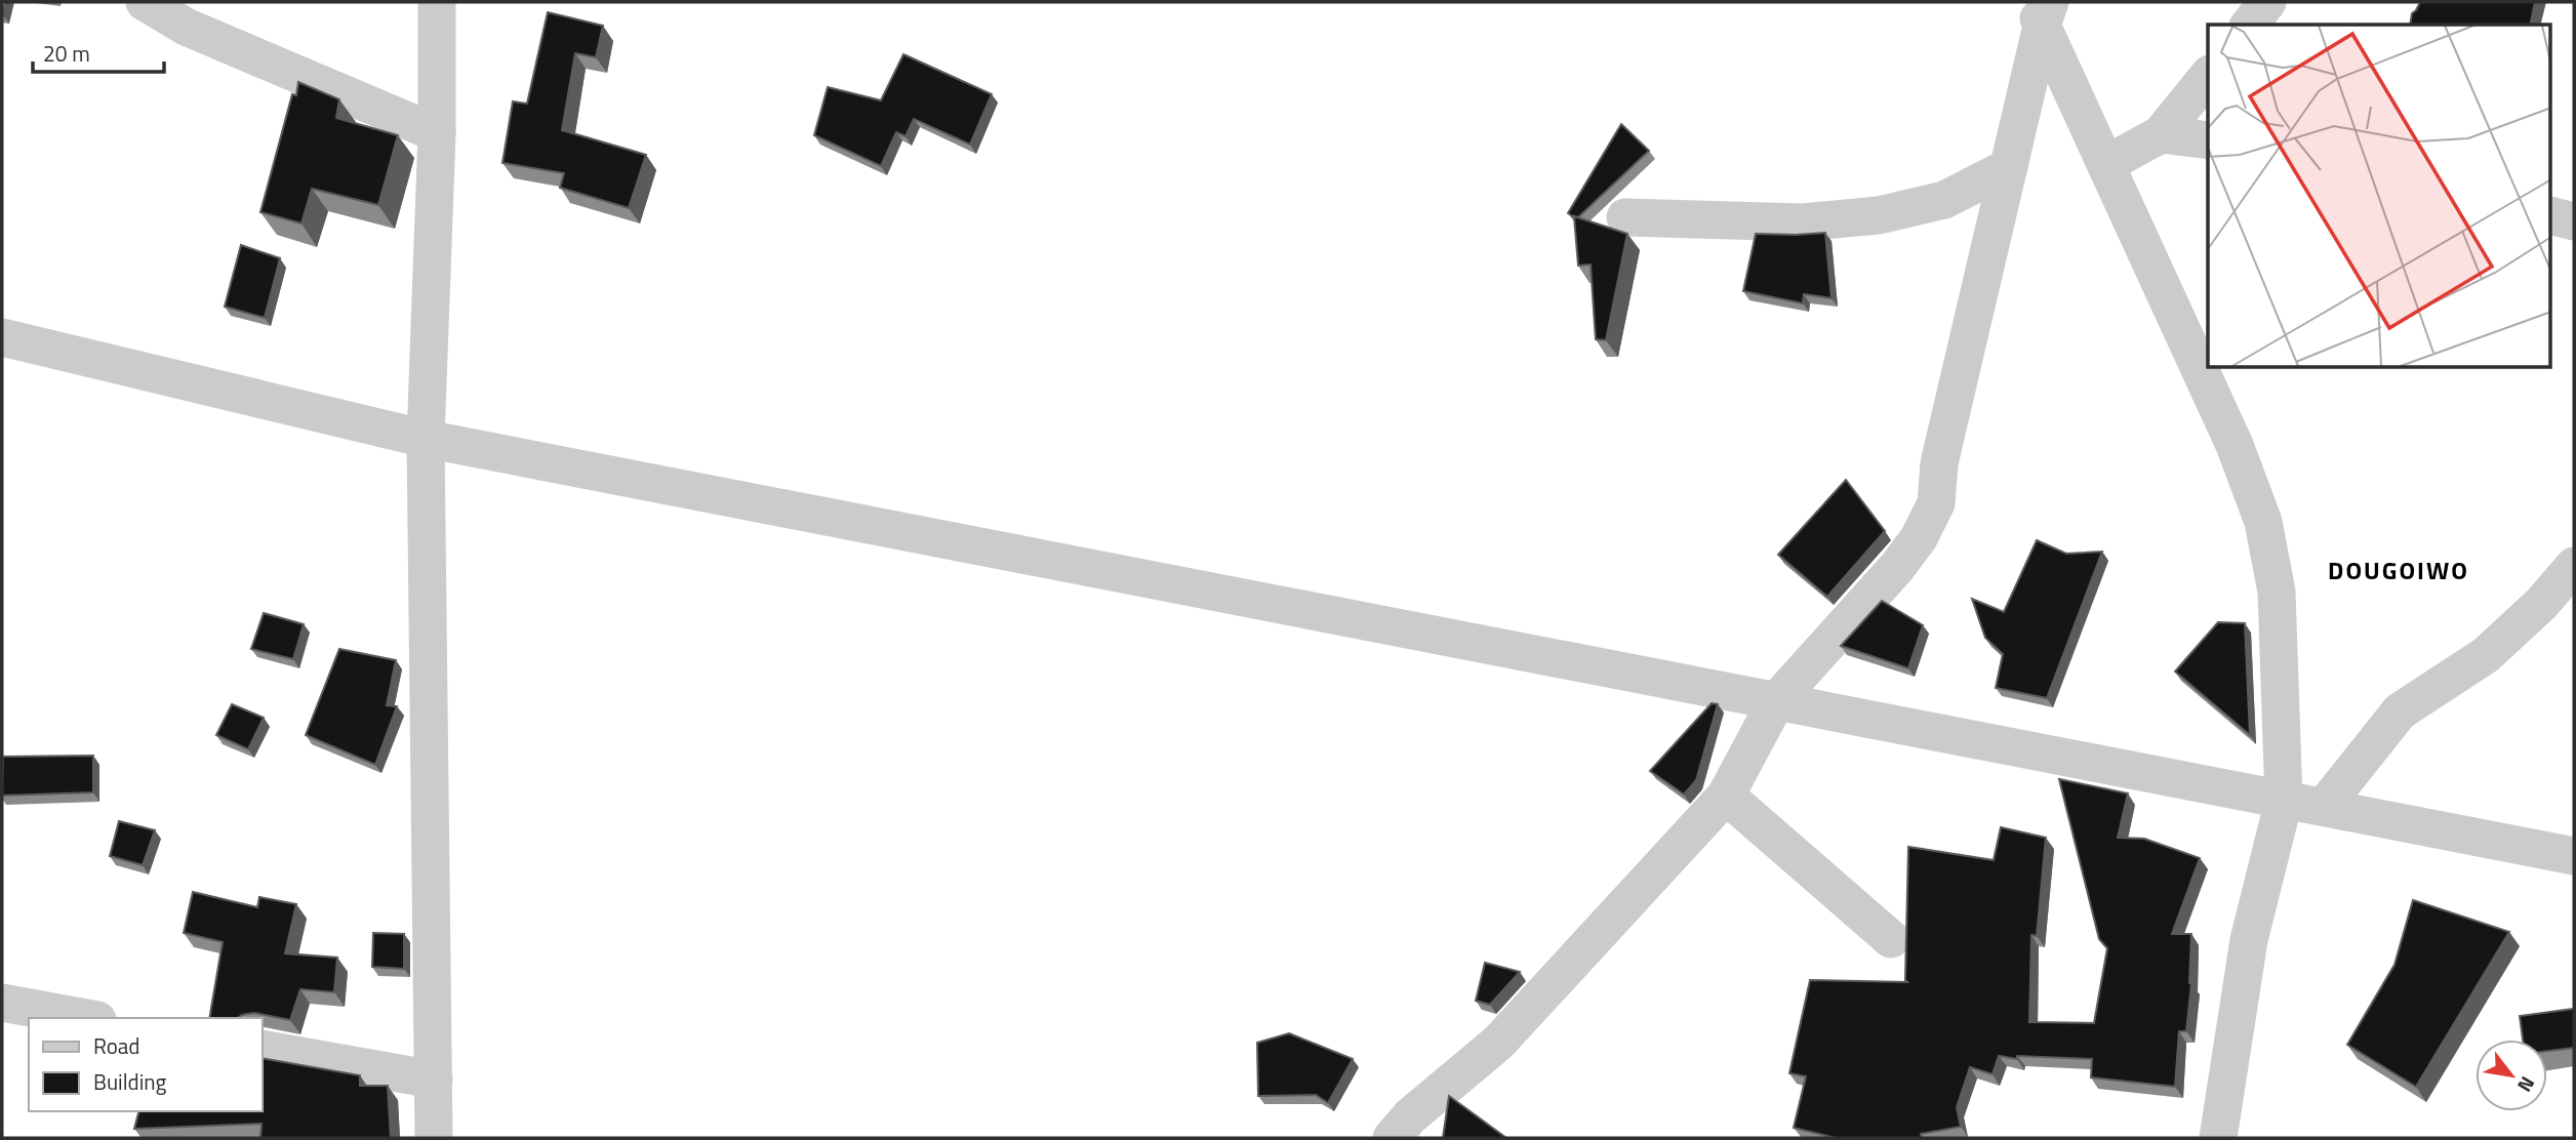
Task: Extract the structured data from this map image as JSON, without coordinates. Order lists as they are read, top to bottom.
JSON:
{
  "districts": ["DOUGOIWO"],
  "legend": ["Road", "Building"],
  "scale_bar": "20 m",
  "north": "bottom right"
}
